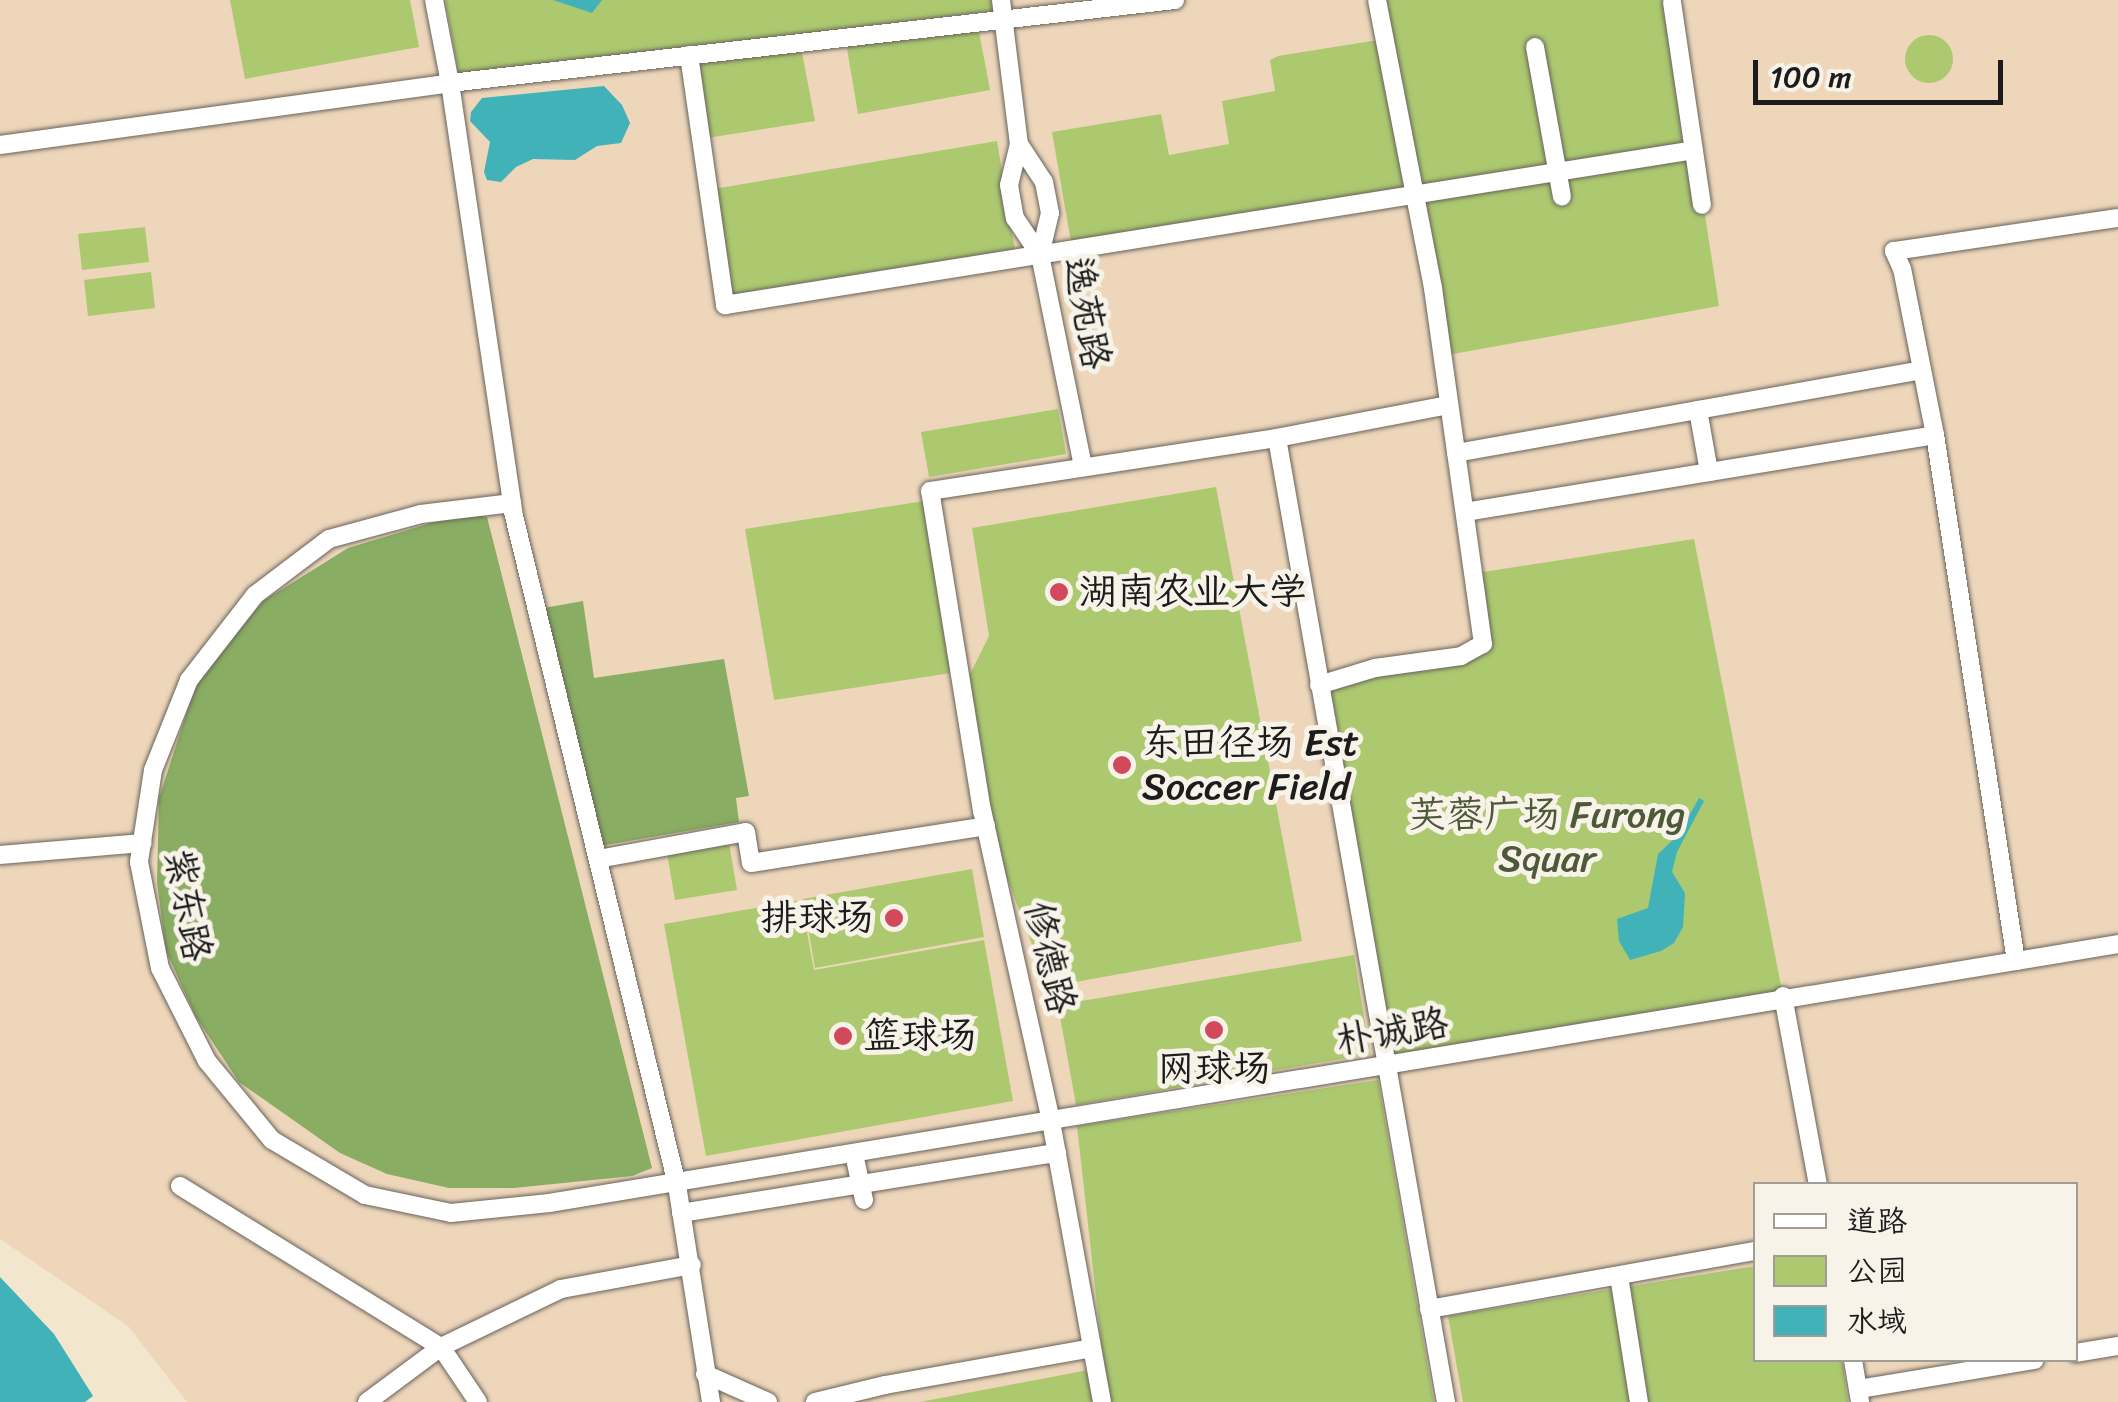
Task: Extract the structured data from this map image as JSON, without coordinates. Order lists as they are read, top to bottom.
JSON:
{
  "streets": {
    "street": [
      "逸苑路",
      "紫东路",
      "修德路",
      "朴诚路"
    ]
  },
  "crossings": [
    ["逸苑路", "修德路"],
    ["紫东路", "朴诚路"],
    ["修德路", "朴诚路"]
  ],
  "parks": ["芙蓉广场 Furong Squar"],
  "places": [
    "湖南农业大学",
    "东田径场 Est Soccer Field",
    "排球场",
    "网球场",
    "篮球场"
  ],
  "legend": ["道路", "公园", "水域"],
  "scale_bar": "100 m"
}
